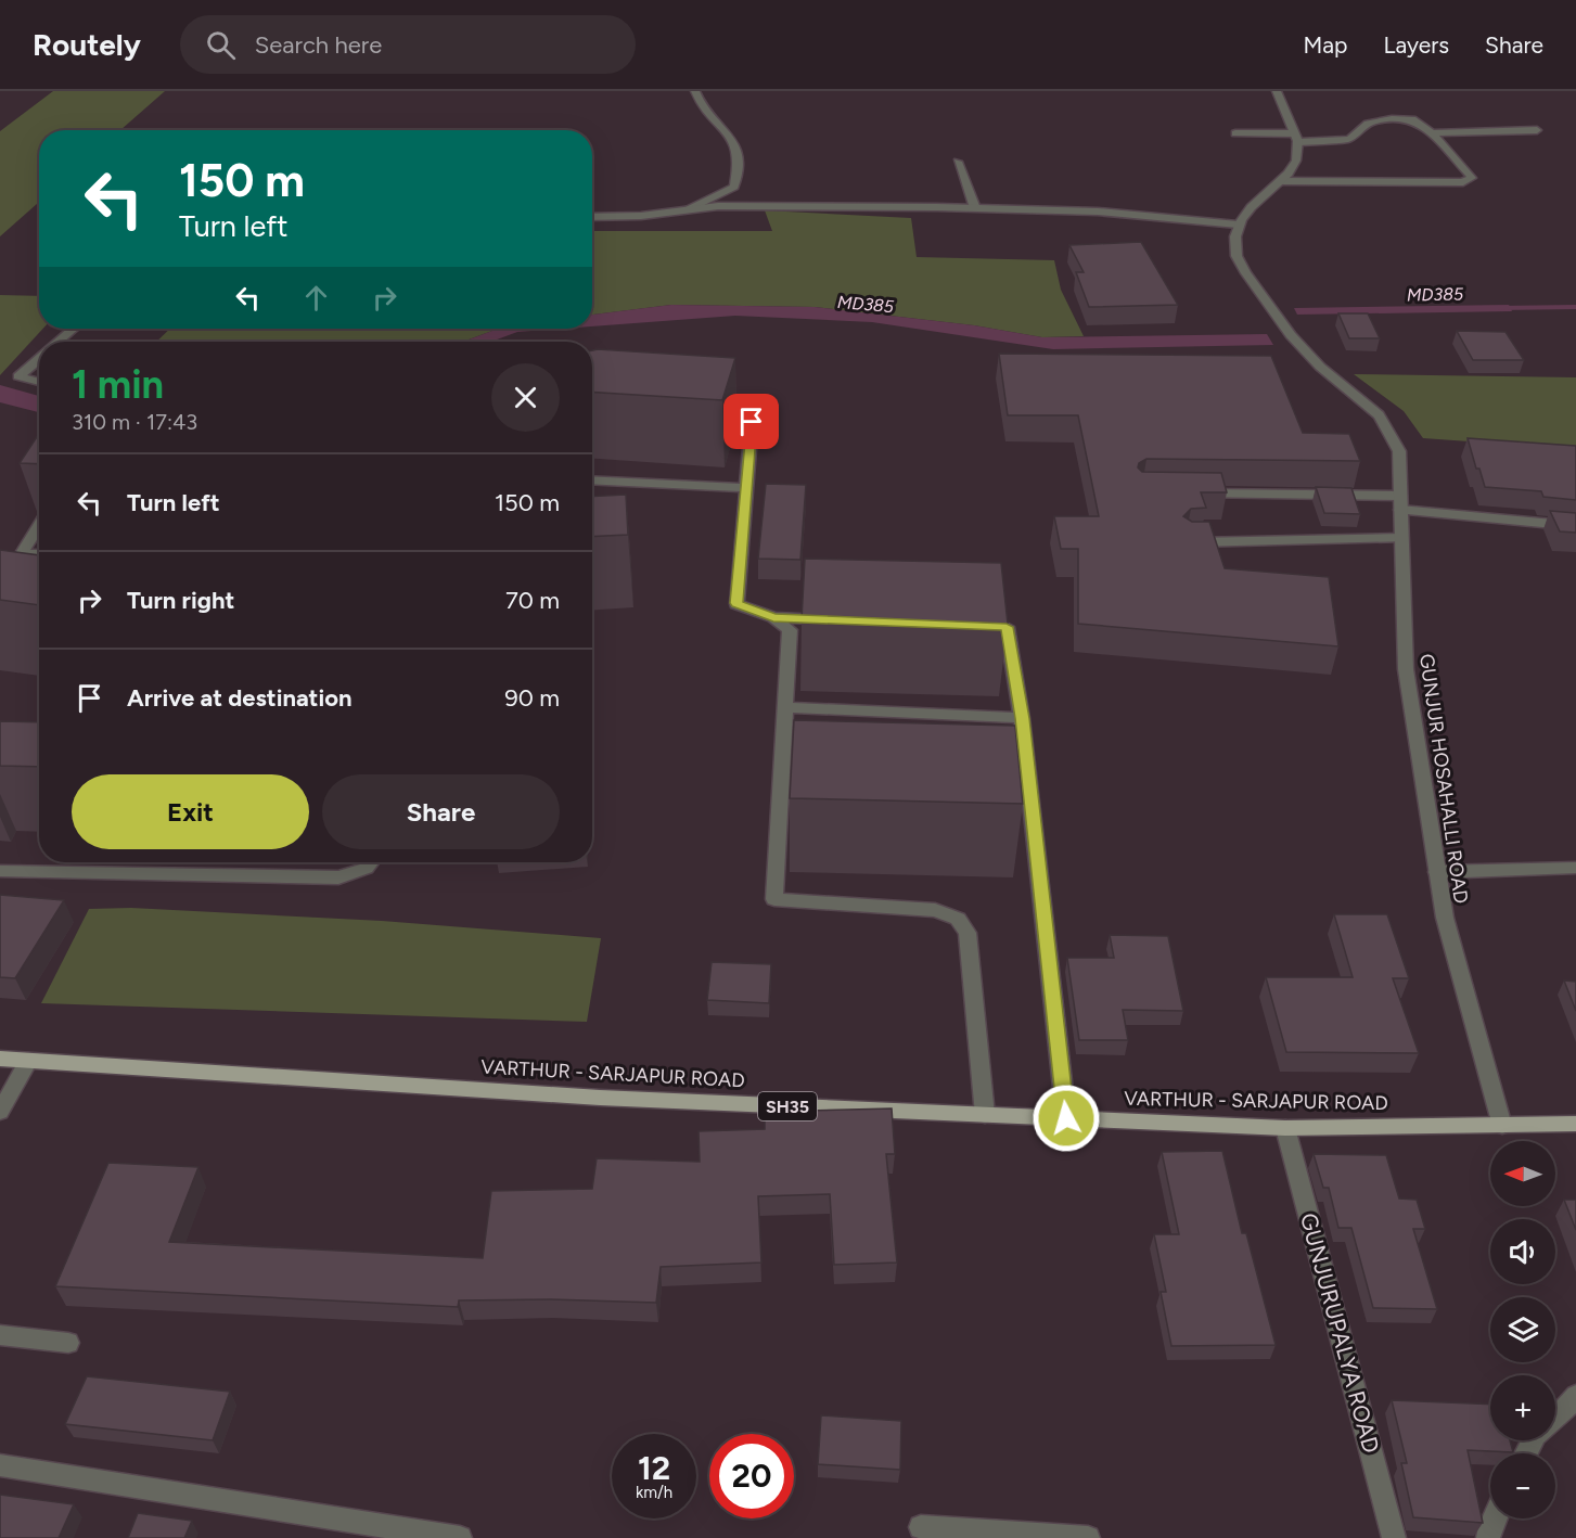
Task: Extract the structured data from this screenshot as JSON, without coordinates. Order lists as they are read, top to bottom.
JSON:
{
  "streets": {
    "main road": ["VARTHUR - SARJAPUR ROAD", "SH35"],
    "street": ["GUNJUR HOSAHALLI ROAD", "GUNJURUPALYA ROAD"]
  },
  "crossings": [
    ["GUNJUR HOSAHALLI ROAD", "VARTHUR - SARJAPUR ROAD"],
    ["VARTHUR - SARJAPUR ROAD", "GUNJURUPALYA ROAD"]
  ],
  "water": ["MD385"],
  "north": "left",
  "page": {
    "header": "Routely",
    "search": "Search here",
    "nav": ["Map", "Layers", "Share"],
    "turn": ["150 m", "Turn left"],
    "heading": ["1 min", "310 m · 17:43"],
    "list": [
      {
        "name": "Turn left",
        "value": "150 m"
      },
      {
        "name": "Turn right",
        "value": "70 m"
      },
      {
        "name": "Arrive at destination",
        "value": "90 m"
      }
    ],
    "buttons": ["Exit", "Share"],
    "map_buttons": ["+", "−"],
    "speed": "12 km/h",
    "limit": "20"
  }
}
